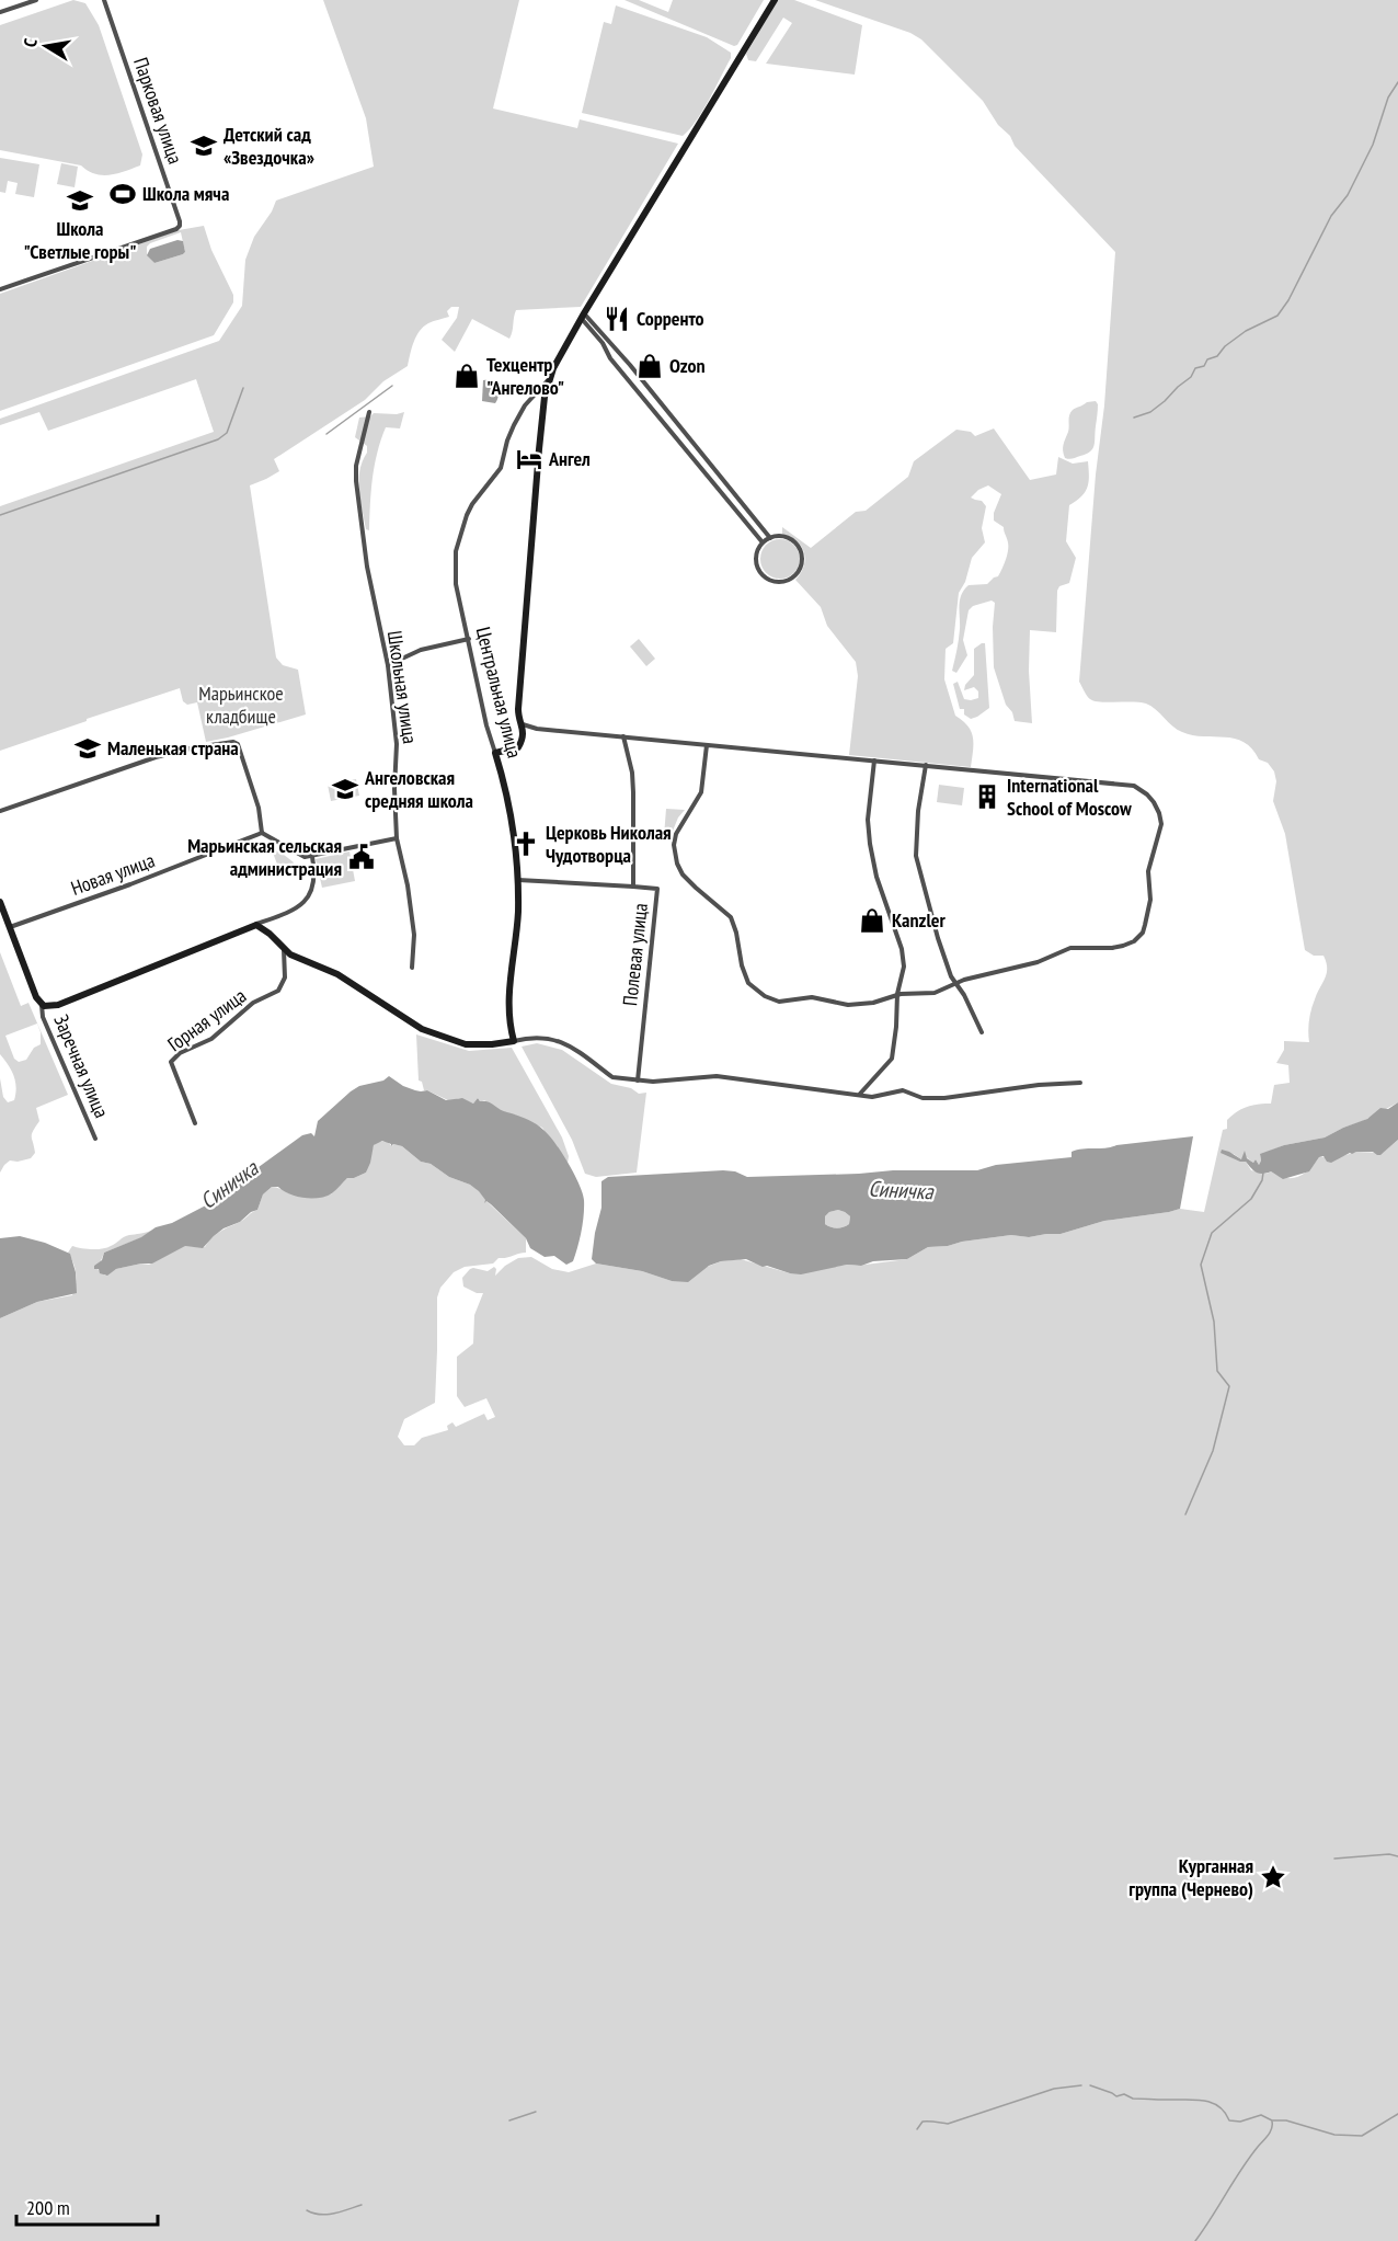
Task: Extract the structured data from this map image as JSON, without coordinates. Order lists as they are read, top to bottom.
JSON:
{
  "streets": {
    "street": [
      "Парковая улица",
      "Школьная улица",
      "Центральная улица",
      "Новая улица",
      "Полевая улица",
      "Горная улица",
      "Заречная улица"
    ]
  },
  "water": ["Синичка"],
  "parks": ["Марьинское кладбище"],
  "places": {
    "school or university": [
      "Детский сад «Звездочка»",
      "Школа \"Светлые горы\"",
      "Маленькая страна",
      "Ангеловская средняя школа"
    ],
    "sports": ["Школа мяча"],
    "restaurant": ["Сорренто"],
    "shop": ["Ozon", "Техцентр \"Ангелово\"", "Kanzler"],
    "hotel": ["Ангел"],
    "building": ["International School of Moscow"],
    "church": ["Церковь Николая Чудотворца"],
    "public building": ["Марьинская сельская администрация"],
    "place": ["Курганная группа (Чернево)"]
  },
  "scale_bar": "200 m",
  "north": "left"
}
